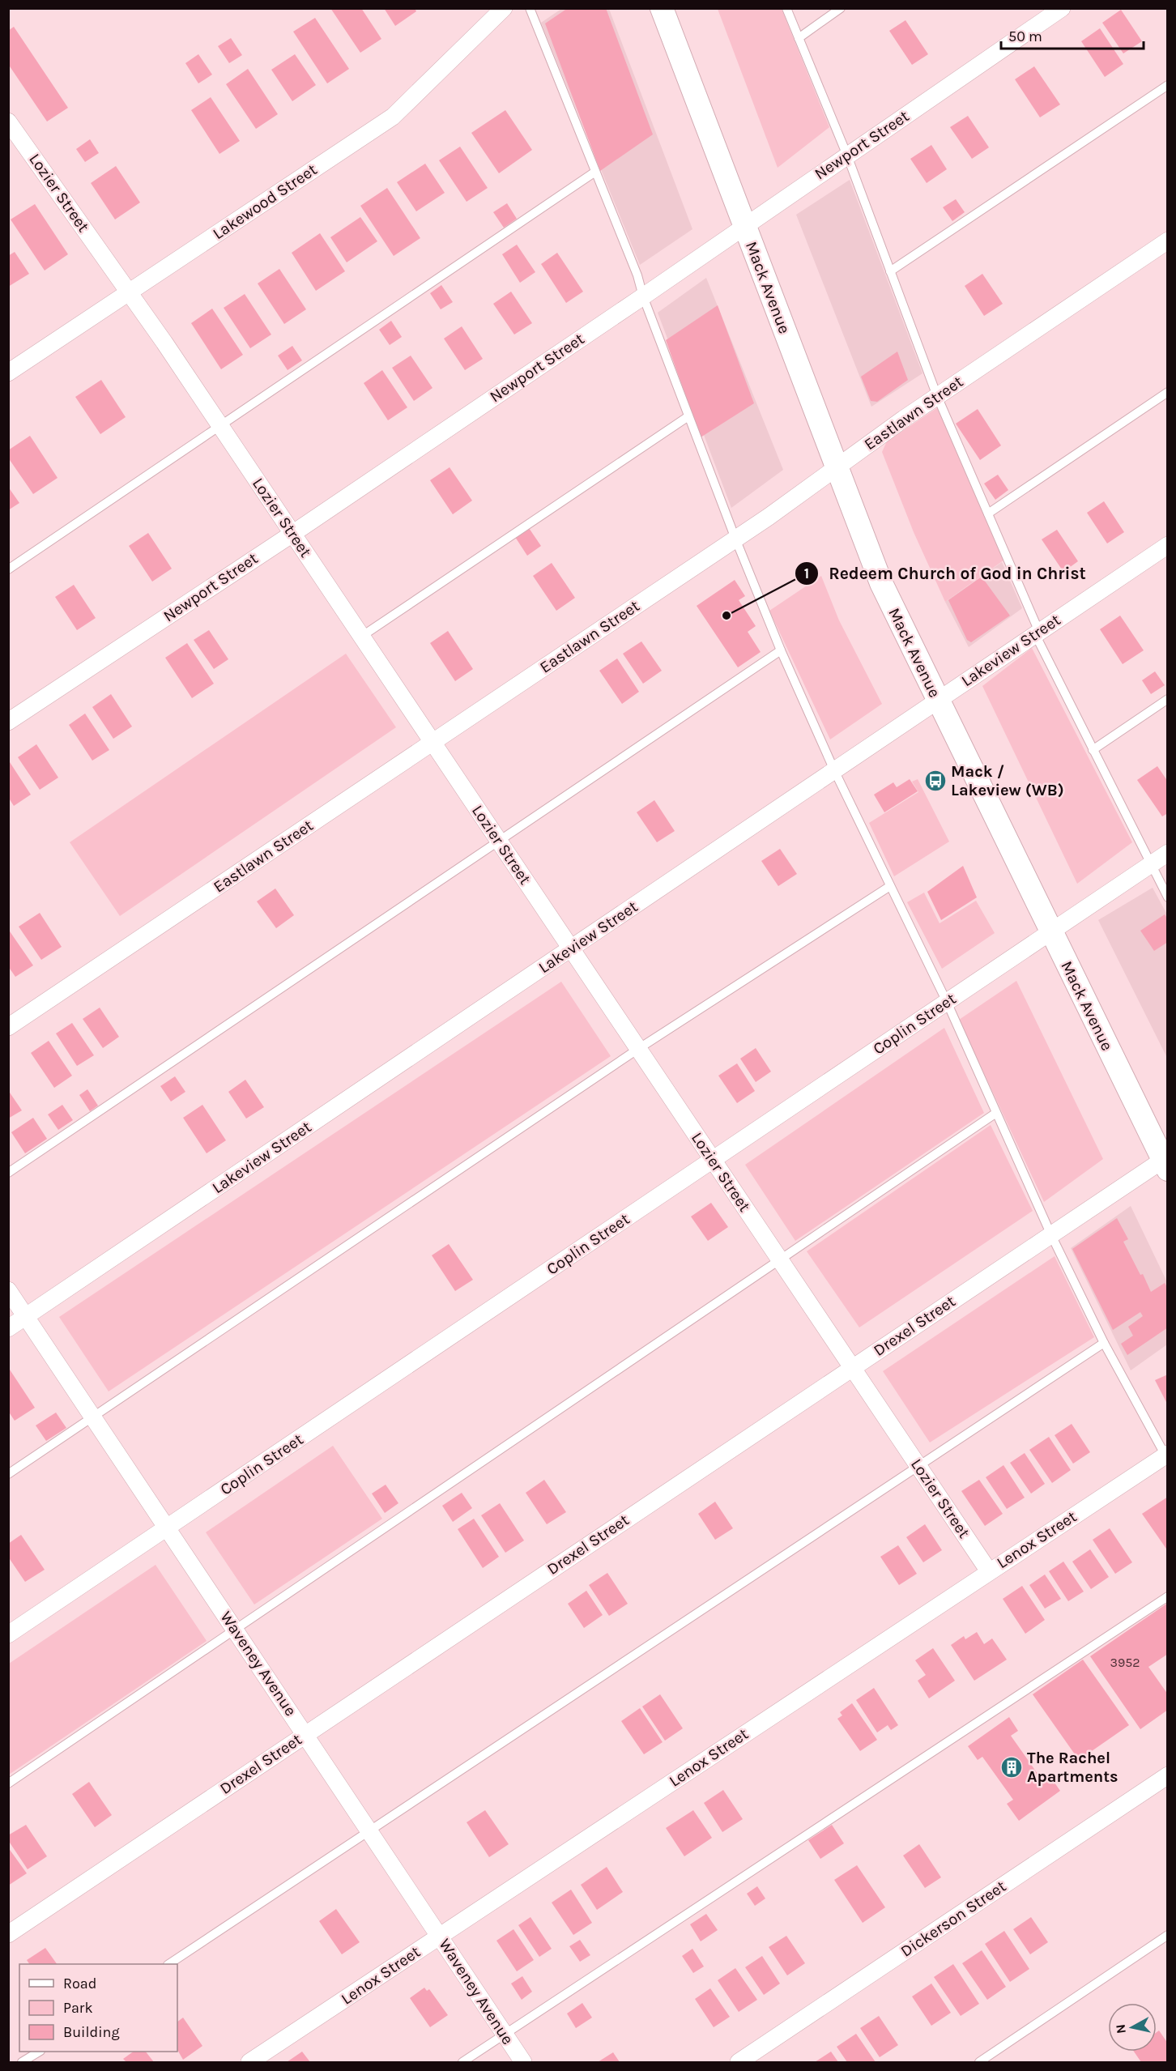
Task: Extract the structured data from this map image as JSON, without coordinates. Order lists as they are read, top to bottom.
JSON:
{
  "streets": {
    "main road": ["Mack Avenue"],
    "street": [
      "Newport Street",
      "Lozier Street",
      "Lakewood Street",
      "Eastlawn Street",
      "Lakeview Street",
      "Coplin Street",
      "Drexel Street",
      "Lenox Street",
      "Waveney Avenue",
      "Dickerson Street"
    ]
  },
  "crossings": [
    ["Newport Street", "Lozier Street"],
    ["Newport Street", "Mack Avenue"],
    ["Lozier Street", "Lakewood Street"],
    ["Lozier Street", "Eastlawn Street"],
    ["Lozier Street", "Lakeview Street"],
    ["Lozier Street", "Coplin Street"],
    ["Lozier Street", "Drexel Street"],
    ["Lozier Street", "Lenox Street"],
    ["Mack Avenue", "Eastlawn Street"],
    ["Mack Avenue", "Lakeview Street"],
    ["Mack Avenue", "Coplin Street"],
    ["Mack Avenue", "Drexel Street"],
    ["Lakeview Street", "Waveney Avenue"],
    ["Coplin Street", "Waveney Avenue"],
    ["Drexel Street", "Waveney Avenue"],
    ["Lenox Street", "Waveney Avenue"]
  ],
  "places": {
    "other": ["Redeem Church of God in Christ"],
    "bus stop": ["Mack / Lakeview (WB)"],
    "building": ["The Rachel Apartments"]
  },
  "house_numbers": ["3952"],
  "legend": ["Road", "Park", "Building"],
  "scale_bar": "50 m",
  "north": "left"
}
